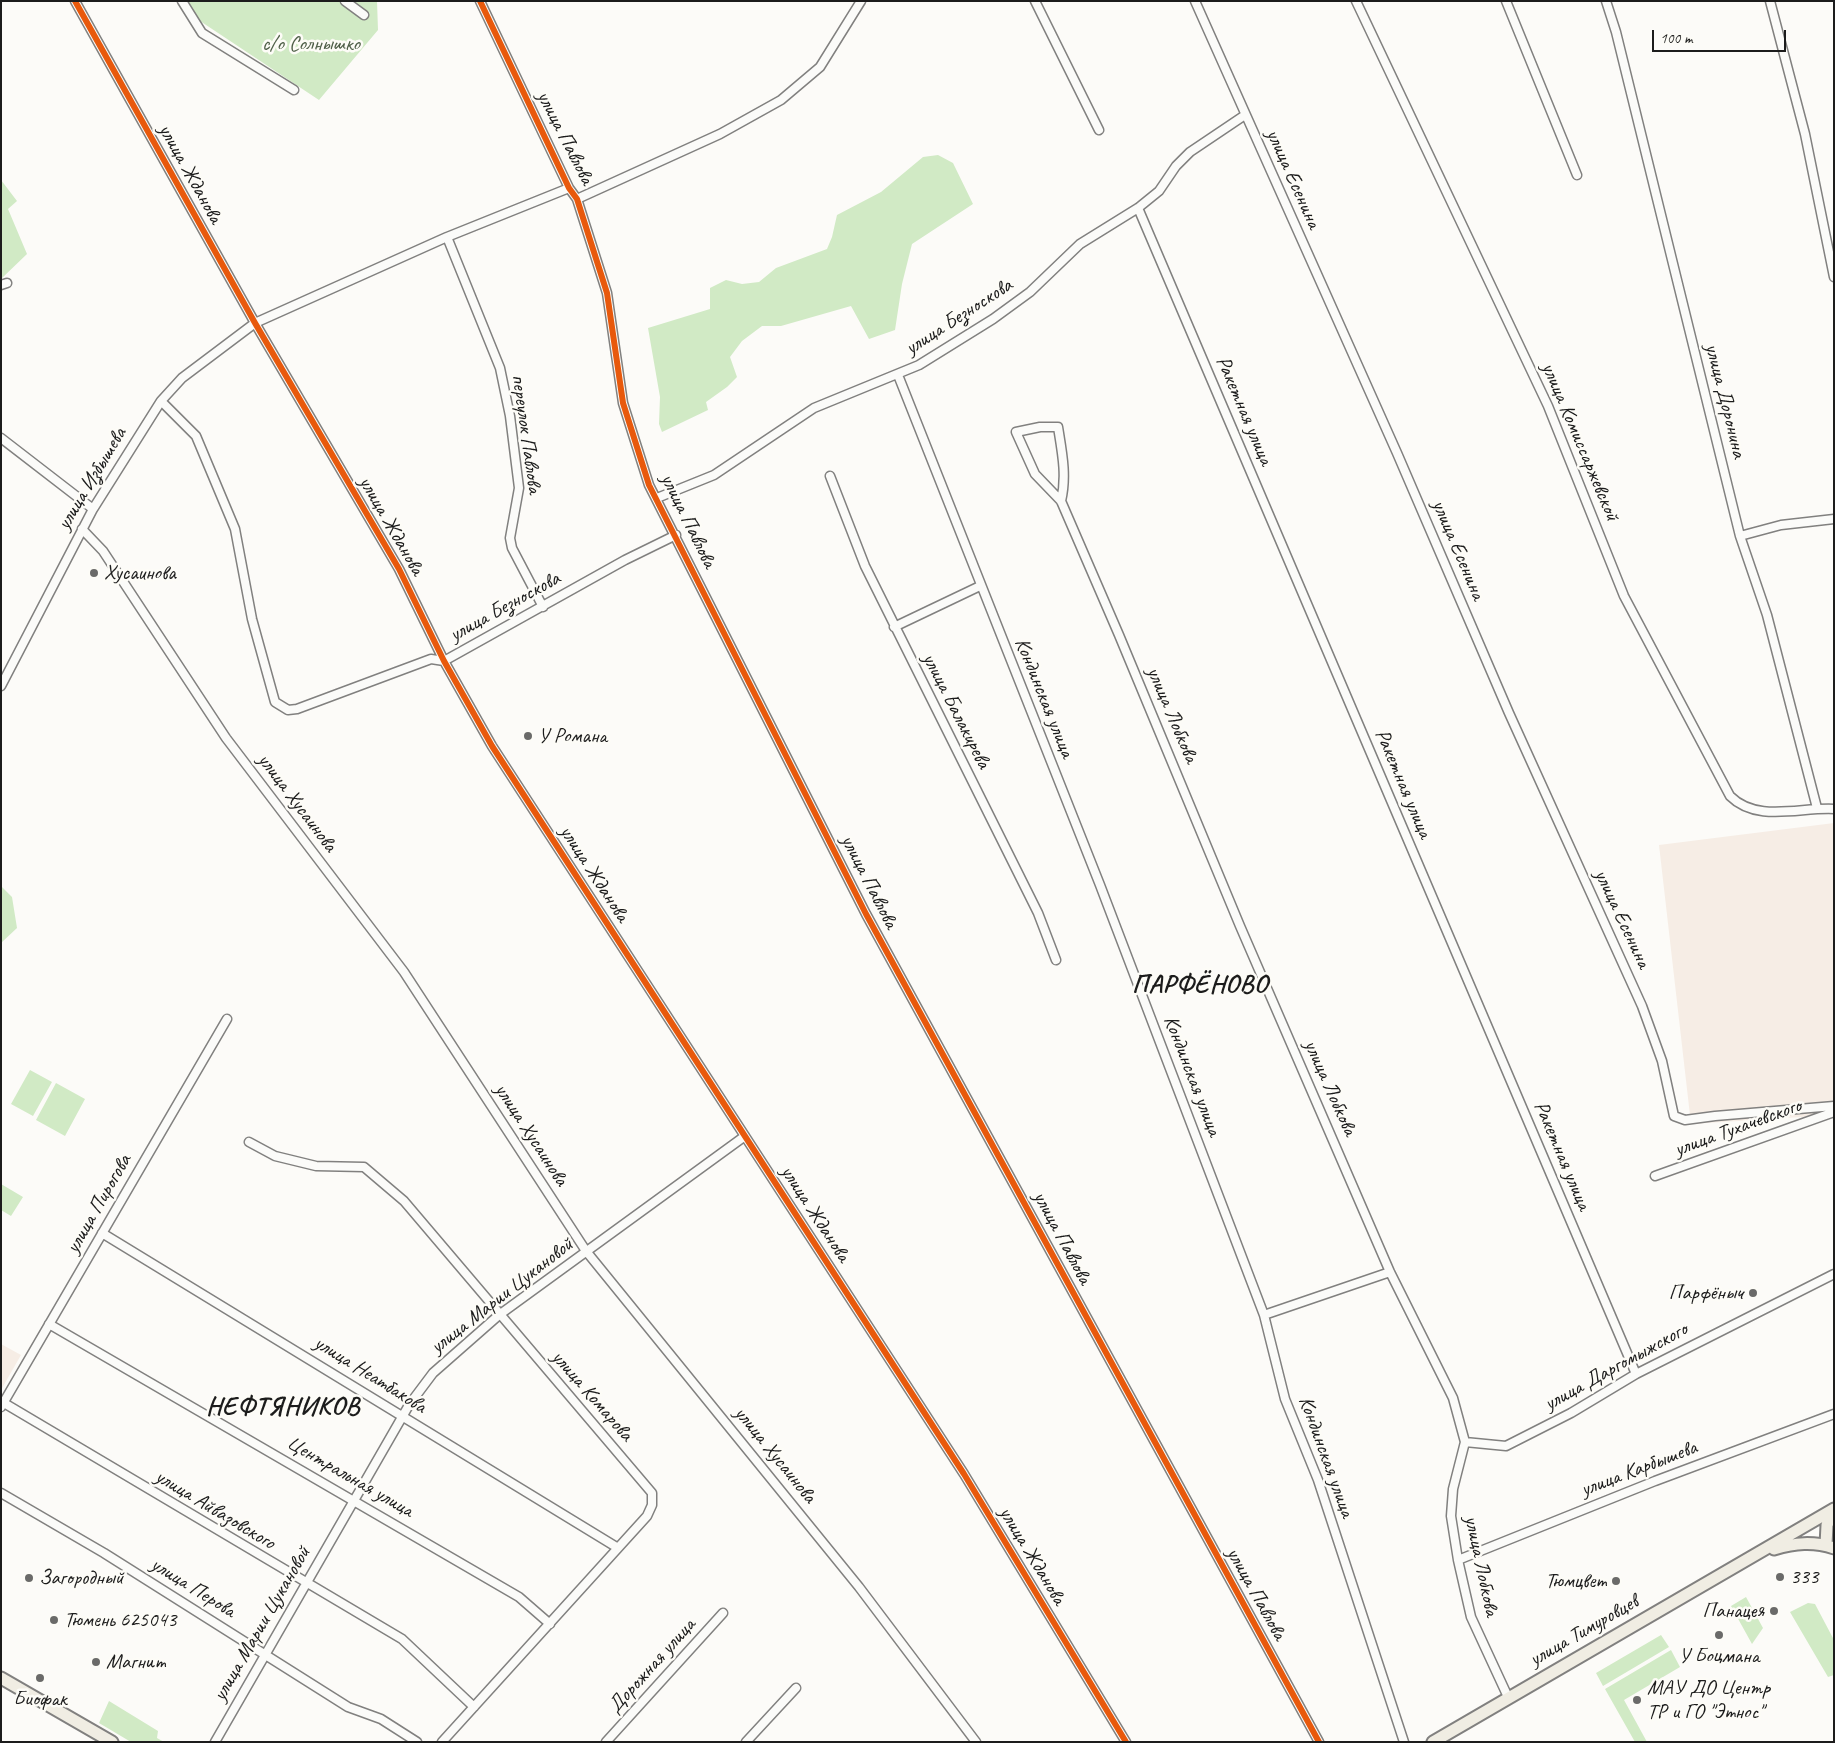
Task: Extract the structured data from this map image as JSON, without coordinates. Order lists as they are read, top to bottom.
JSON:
{
  "streets": {
    "main road": ["улица Тимуровцев"],
    "street": [
      "улица Павлова",
      "улица Жданова",
      "улица Есенина",
      "улица Безноскова",
      "улица Доронина",
      "Ракетная улица",
      "переулок Павлова",
      "улица Комиссаржевской",
      "улица Избышева",
      "Кондинская улица",
      "улица Балакирева",
      "улица Лобкова",
      "улица Хусаинова",
      "улица Тухачевского",
      "улица Пирогова",
      "улица Марии Цукановой",
      "улица Даргомыжского",
      "улица Неатбакова",
      "улица Комарова",
      "улица Карбышева",
      "Центральная улица",
      "улица Айвазовского",
      "улица Перова",
      "Дорожная улица"
    ]
  },
  "crossings": [
    ["улица Павлова", "улица Безноскова"],
    ["улица Жданова", "улица Безноскова"],
    ["улица Жданова", "улица Избышева"],
    ["улица Жданова", "улица Марии Цукановой"],
    ["улица Есенина", "улица Безноскова"],
    ["улица Есенина", "улица Тухачевского"],
    ["улица Безноскова", "Ракетная улица"],
    ["улица Безноскова", "переулок Павлова"],
    ["улица Безноскова", "улица Избышева"],
    ["улица Безноскова", "Кондинская улица"],
    ["улица Доронина", "улица Комиссаржевской"],
    ["Ракетная улица", "улица Даргомыжского"],
    ["улица Избышева", "улица Хусаинова"],
    ["улица Лобкова", "улица Даргомыжского"],
    ["улица Лобкова", "улица Карбышева"],
    ["улица Лобкова", "улица Тимуровцев"],
    ["улица Хусаинова", "улица Марии Цукановой"],
    ["улица Пирогова", "улица Неатбакова"],
    ["улица Пирогова", "Центральная улица"],
    ["улица Пирогова", "улица Айвазовского"],
    ["улица Марии Цукановой", "улица Неатбакова"],
    ["улица Марии Цукановой", "улица Комарова"],
    ["улица Марии Цукановой", "Центральная улица"],
    ["улица Марии Цукановой", "улица Айвазовского"],
    ["улица Марии Цукановой", "улица Перова"],
    ["улица Неатбакова", "улица Комарова"],
    ["улица Комарова", "Центральная улица"],
    ["улица Комарова", "улица Айвазовского"]
  ],
  "districts": ["ПАРФЁНОВО", "НЕФТЯНИКОВ"],
  "parks": ["с/о Солнышко"],
  "places": [
    "Хусаинова",
    "У Романа",
    "Парфёныч",
    "333",
    "Загородный",
    "Тюмцвет",
    "Панацея",
    "Тюмень 625043",
    "У Боцмана",
    "Магнит",
    "Биофак",
    "МАУ ДО Центр ТР и ГО \"Этнос\""
  ],
  "scale_bar": "100 m"
}
